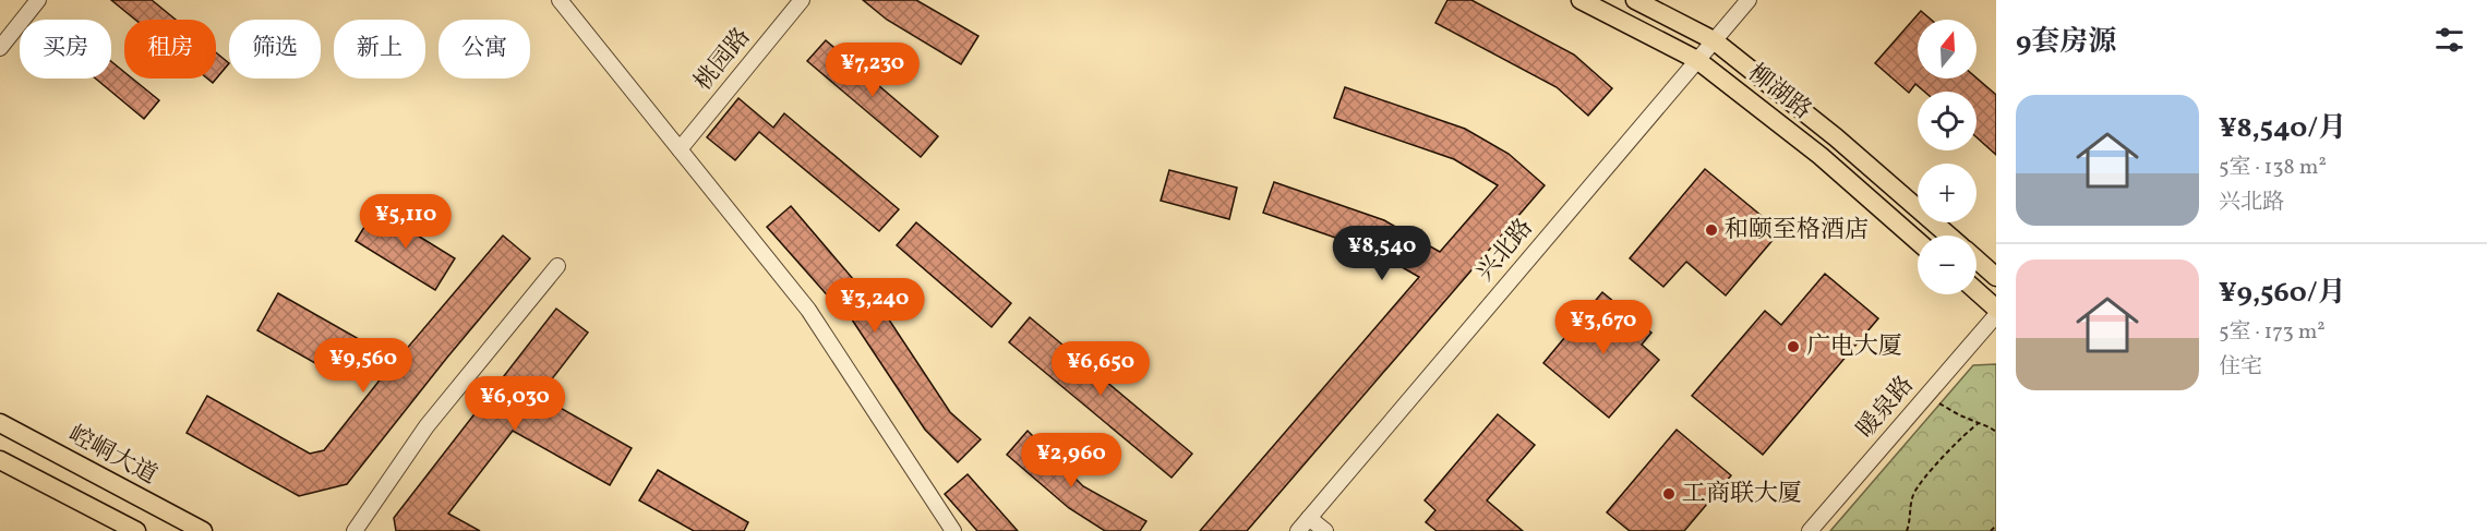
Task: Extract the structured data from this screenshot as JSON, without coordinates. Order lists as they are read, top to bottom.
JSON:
{
  "streets": {
    "main road": ["柳湖路", "崆峒大道"],
    "street": ["桃园路", "兴北路", "暖泉路"]
  },
  "crossings": [
    ["柳湖路", "兴北路"]
  ],
  "places": ["和颐至格酒店", "广电大厦", "工商联大厦"],
  "north": "top",
  "page": {
    "heading": "9套房源",
    "map_buttons": ["+", "−"],
    "chip": [
      "买房",
      "租房",
      "筛选",
      "新上",
      "公寓"
    ],
    "price": [
      "¥7,230",
      "¥5,110",
      "¥8,540",
      "¥3,240",
      "¥3,670",
      "¥9,560",
      "¥6,650",
      "¥6,030",
      "¥2,960"
    ],
    "list": [
      {
        "name": "¥8,540/月",
        "note": "5室 · 138 m² · 兴北路"
      },
      {
        "name": "¥9,560/月",
        "note": "5室 · 173 m² · 住宅"
      }
    ]
  }
}
